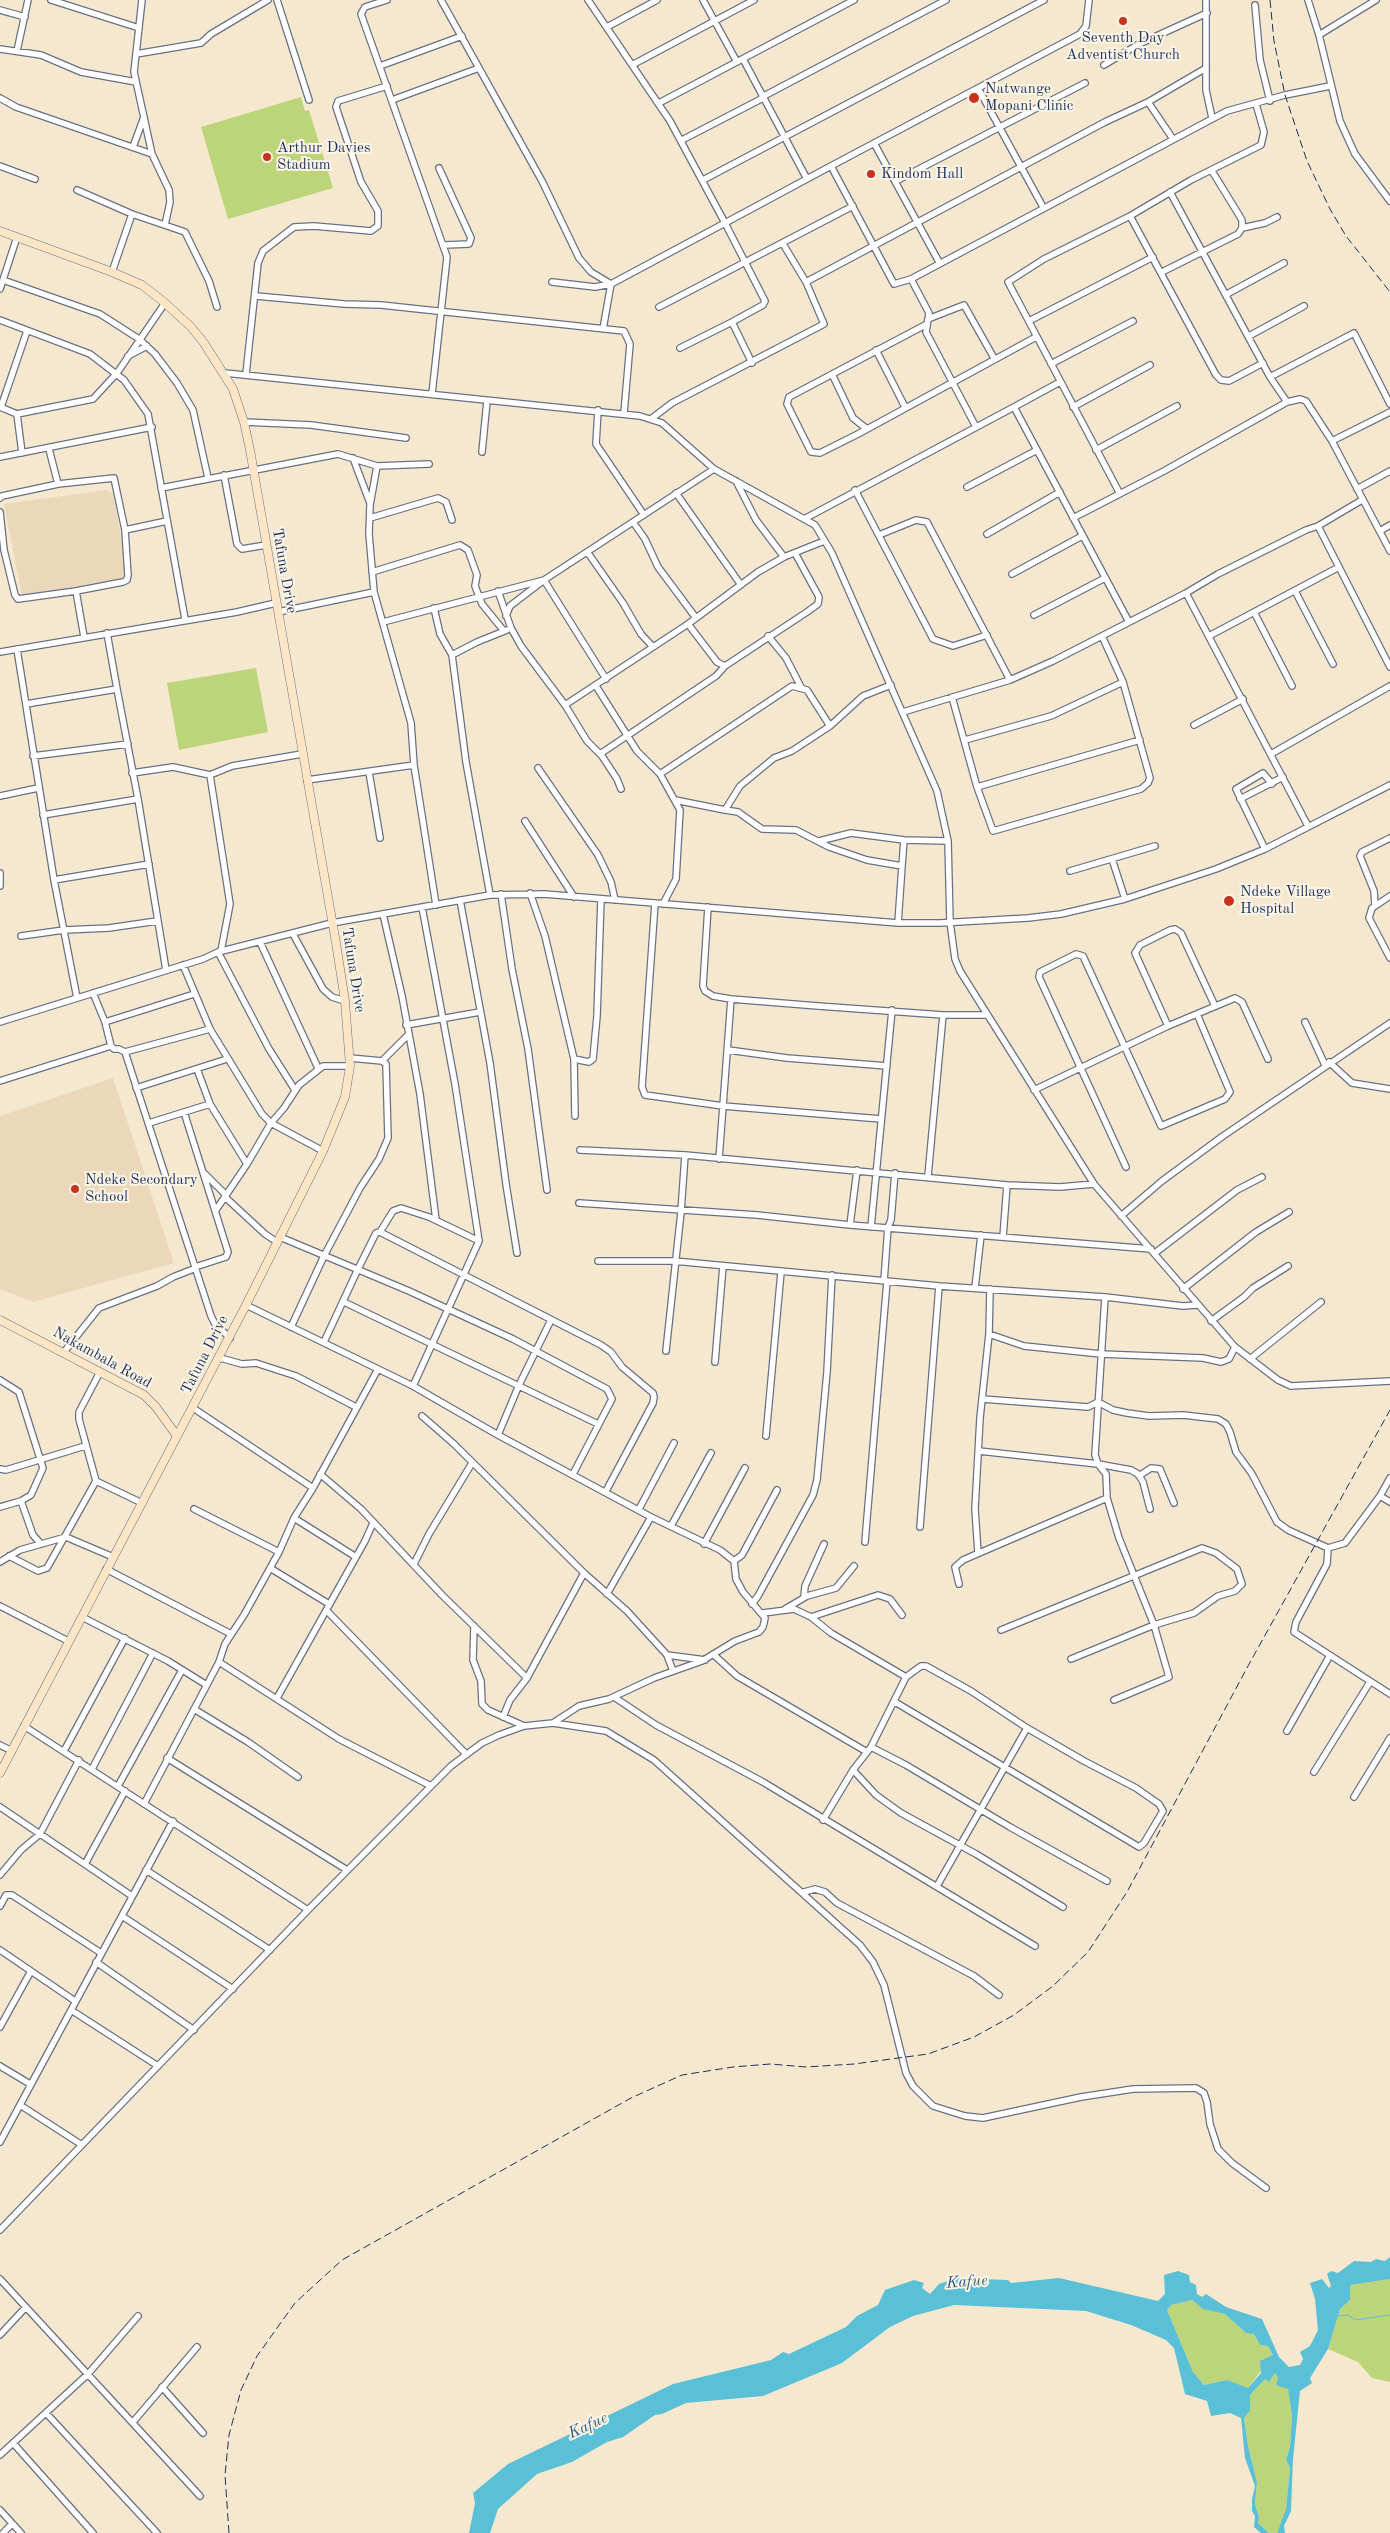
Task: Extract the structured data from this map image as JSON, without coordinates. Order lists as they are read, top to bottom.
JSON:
{
  "streets": {
    "main road": ["Tafuna Drive", "Nakambala Road"]
  },
  "crossings": [
    ["Tafuna Drive", "Nakambala Road"]
  ],
  "water": ["Kafue"],
  "places": [
    "Seventh Day Adventist Church",
    "Natwange Mopani Clinic",
    "Arthur Davies Stadium",
    "Kindom Hall",
    "Ndeke Village Hospital",
    "Ndeke Secondary School"
  ]
}
